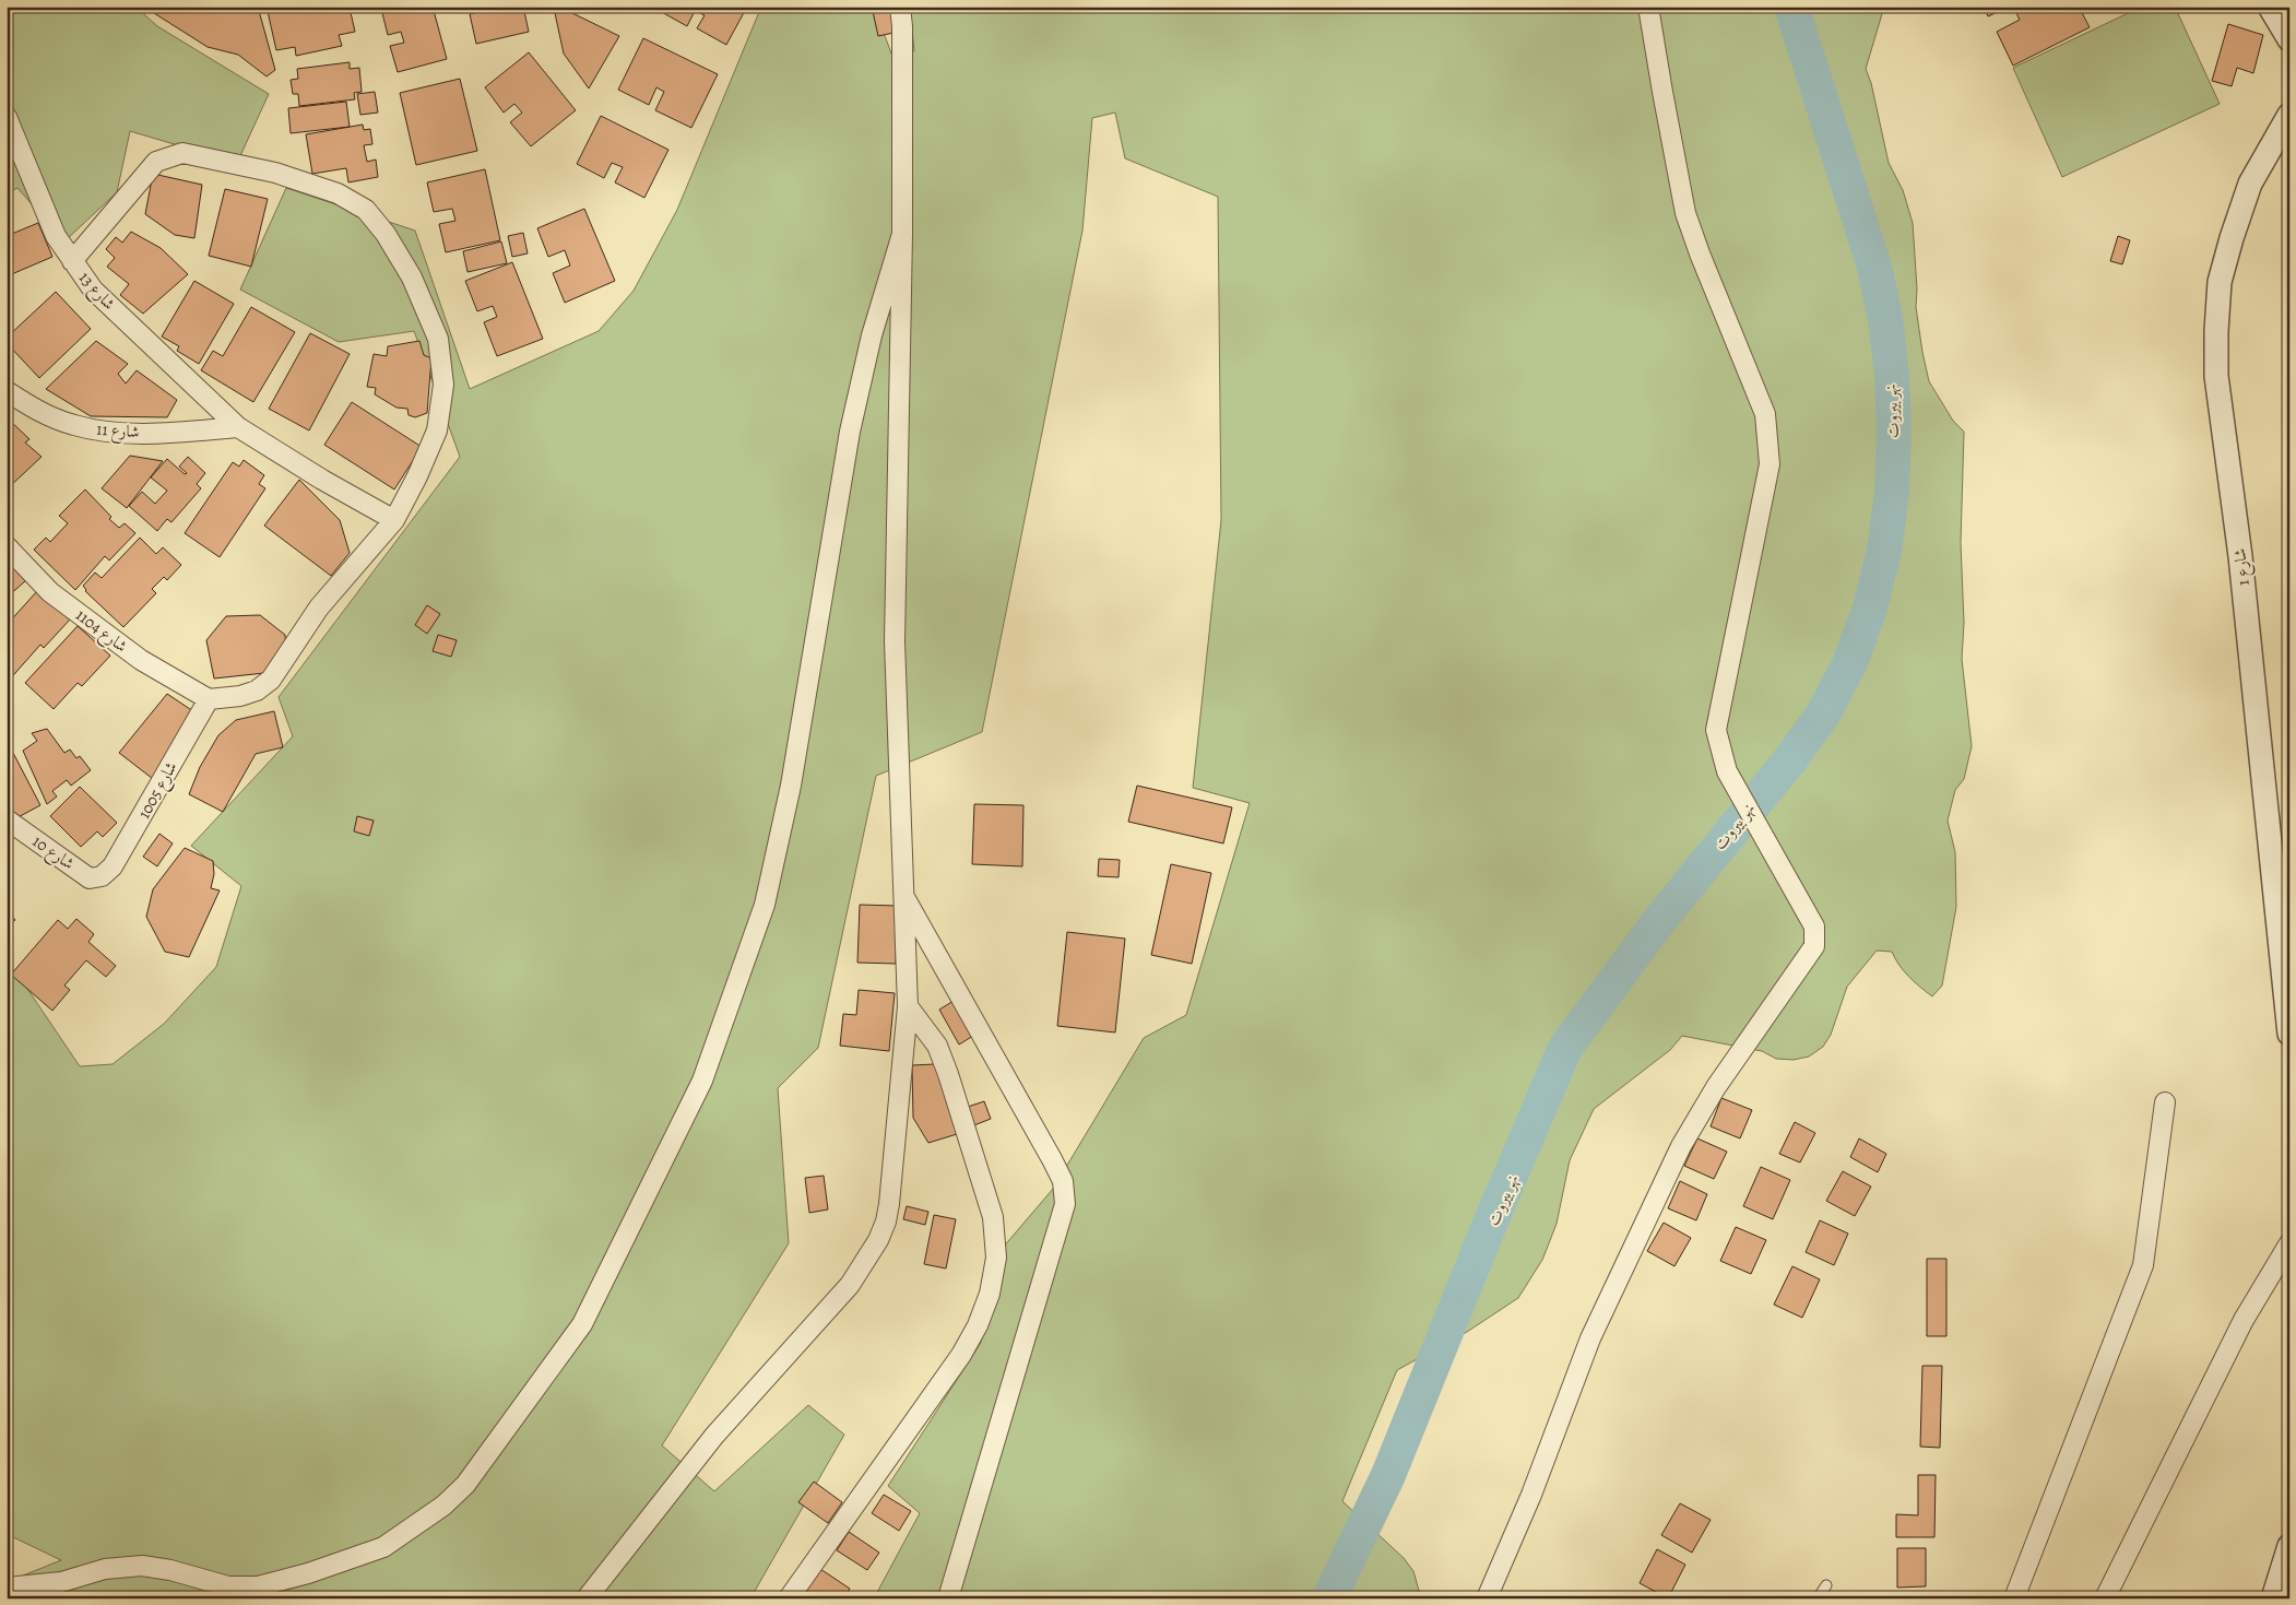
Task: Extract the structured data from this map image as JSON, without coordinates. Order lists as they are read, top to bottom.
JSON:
{
  "streets": {
    "street": [
      "شارع 13",
      "شارع 11",
      "شارع 1",
      "شارع 1104",
      "شارع 1005",
      "شارع 10"
    ]
  },
  "crossings": [
    ["شارع 13", "شارع 11"],
    ["شارع 1104", "شارع 1005"],
    ["شارع 1005", "شارع 10"]
  ],
  "water": ["نهر بيروت"]
}
